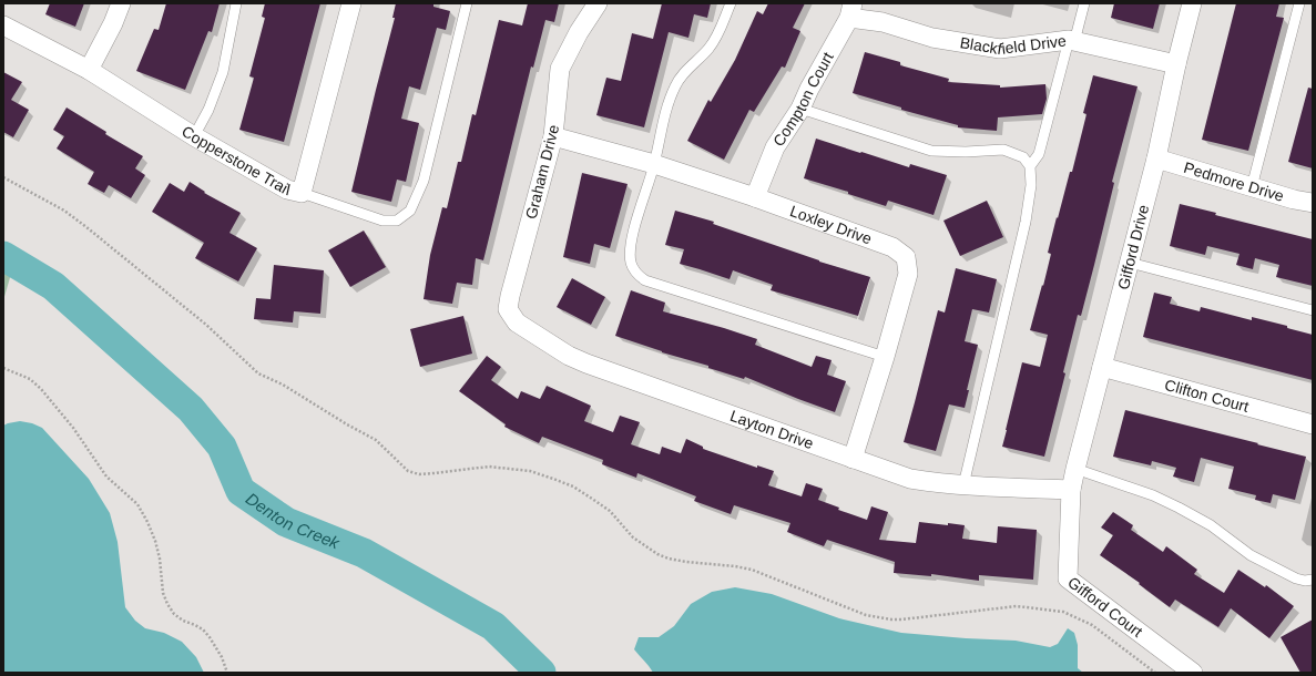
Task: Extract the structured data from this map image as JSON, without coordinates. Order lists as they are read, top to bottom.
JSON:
{
  "streets": {
    "street": [
      "Blackfield Drive",
      "Compton Court",
      "Copperstone Trail",
      "Graham Drive",
      "Pedmore Drive",
      "Loxley Drive",
      "Gifford Drive",
      "Clifton Court",
      "Layton Drive",
      "Gifford Court"
    ]
  },
  "crossings": [
    ["Blackfield Drive", "Compton Court"],
    ["Blackfield Drive", "Gifford Drive"],
    ["Compton Court", "Loxley Drive"],
    ["Graham Drive", "Loxley Drive"],
    ["Graham Drive", "Layton Drive"],
    ["Pedmore Drive", "Gifford Drive"],
    ["Loxley Drive", "Layton Drive"],
    ["Gifford Drive", "Clifton Court"],
    ["Gifford Drive", "Layton Drive"],
    ["Gifford Drive", "Gifford Court"],
    ["Layton Drive", "Gifford Court"]
  ],
  "water": ["Denton Creek"]
}
